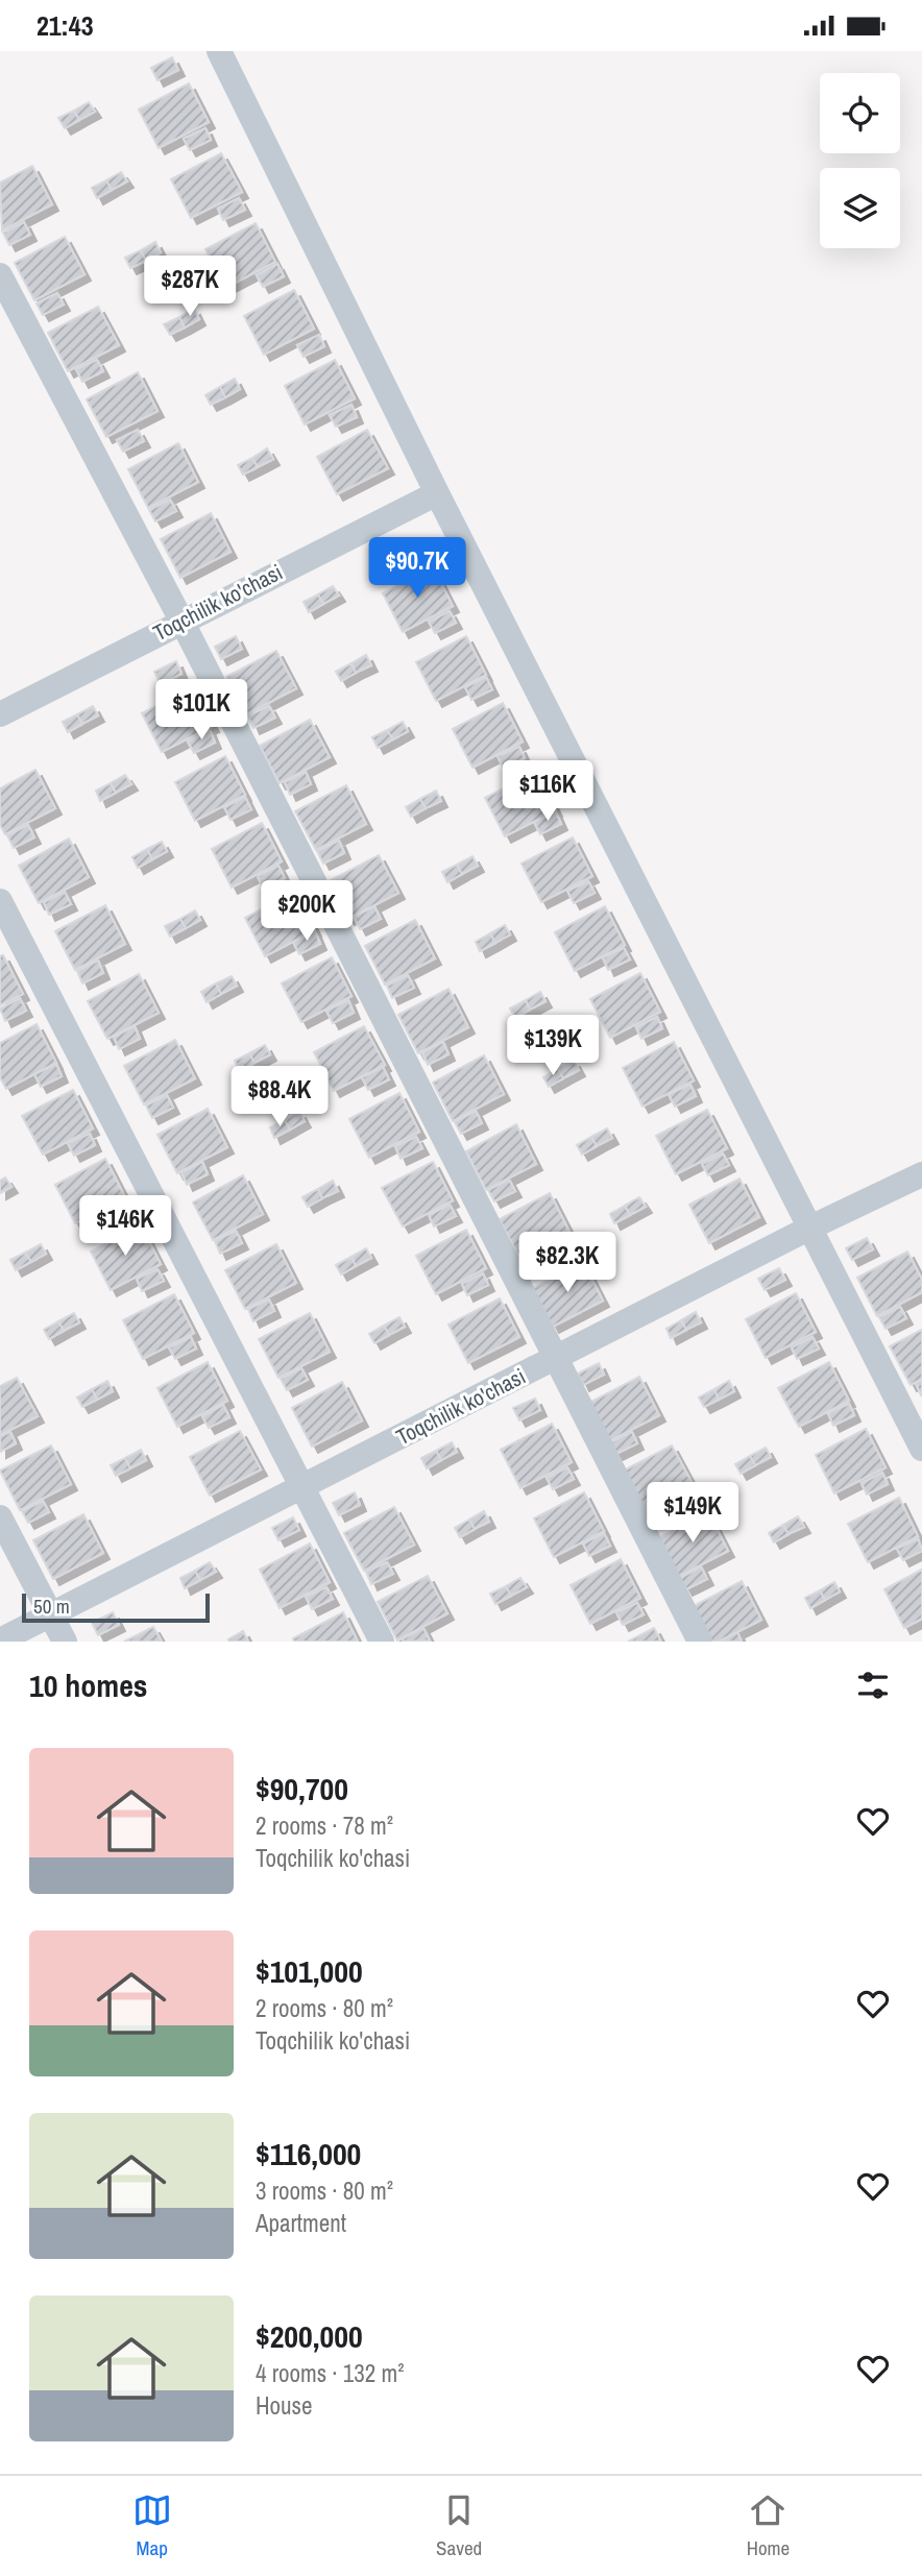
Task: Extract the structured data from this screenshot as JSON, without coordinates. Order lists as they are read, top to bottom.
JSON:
{
  "streets": {
    "street": ["Toqchilik ko'chasi"]
  },
  "scale_bar": "50 m",
  "page": {
    "status": "21:43",
    "price": [
      "$287K",
      "$90.7K",
      "$101K",
      "$116K",
      "$200K",
      "$139K",
      "$88.4K",
      "$146K",
      "$82.3K",
      "$149K"
    ],
    "scale": "50 m",
    "heading": "10 homes",
    "list": [
      {
        "name": "$90,700",
        "note": "2 rooms · 78 m² · Toqchilik ko'chasi"
      },
      {
        "name": "$101,000",
        "note": "2 rooms · 80 m² · Toqchilik ko'chasi"
      },
      {
        "name": "$116,000",
        "note": "3 rooms · 80 m² · Apartment"
      },
      {
        "name": "$200,000",
        "note": "4 rooms · 132 m² · House"
      }
    ],
    "tabs": ["Map", "Saved", "Home"]
  }
}
